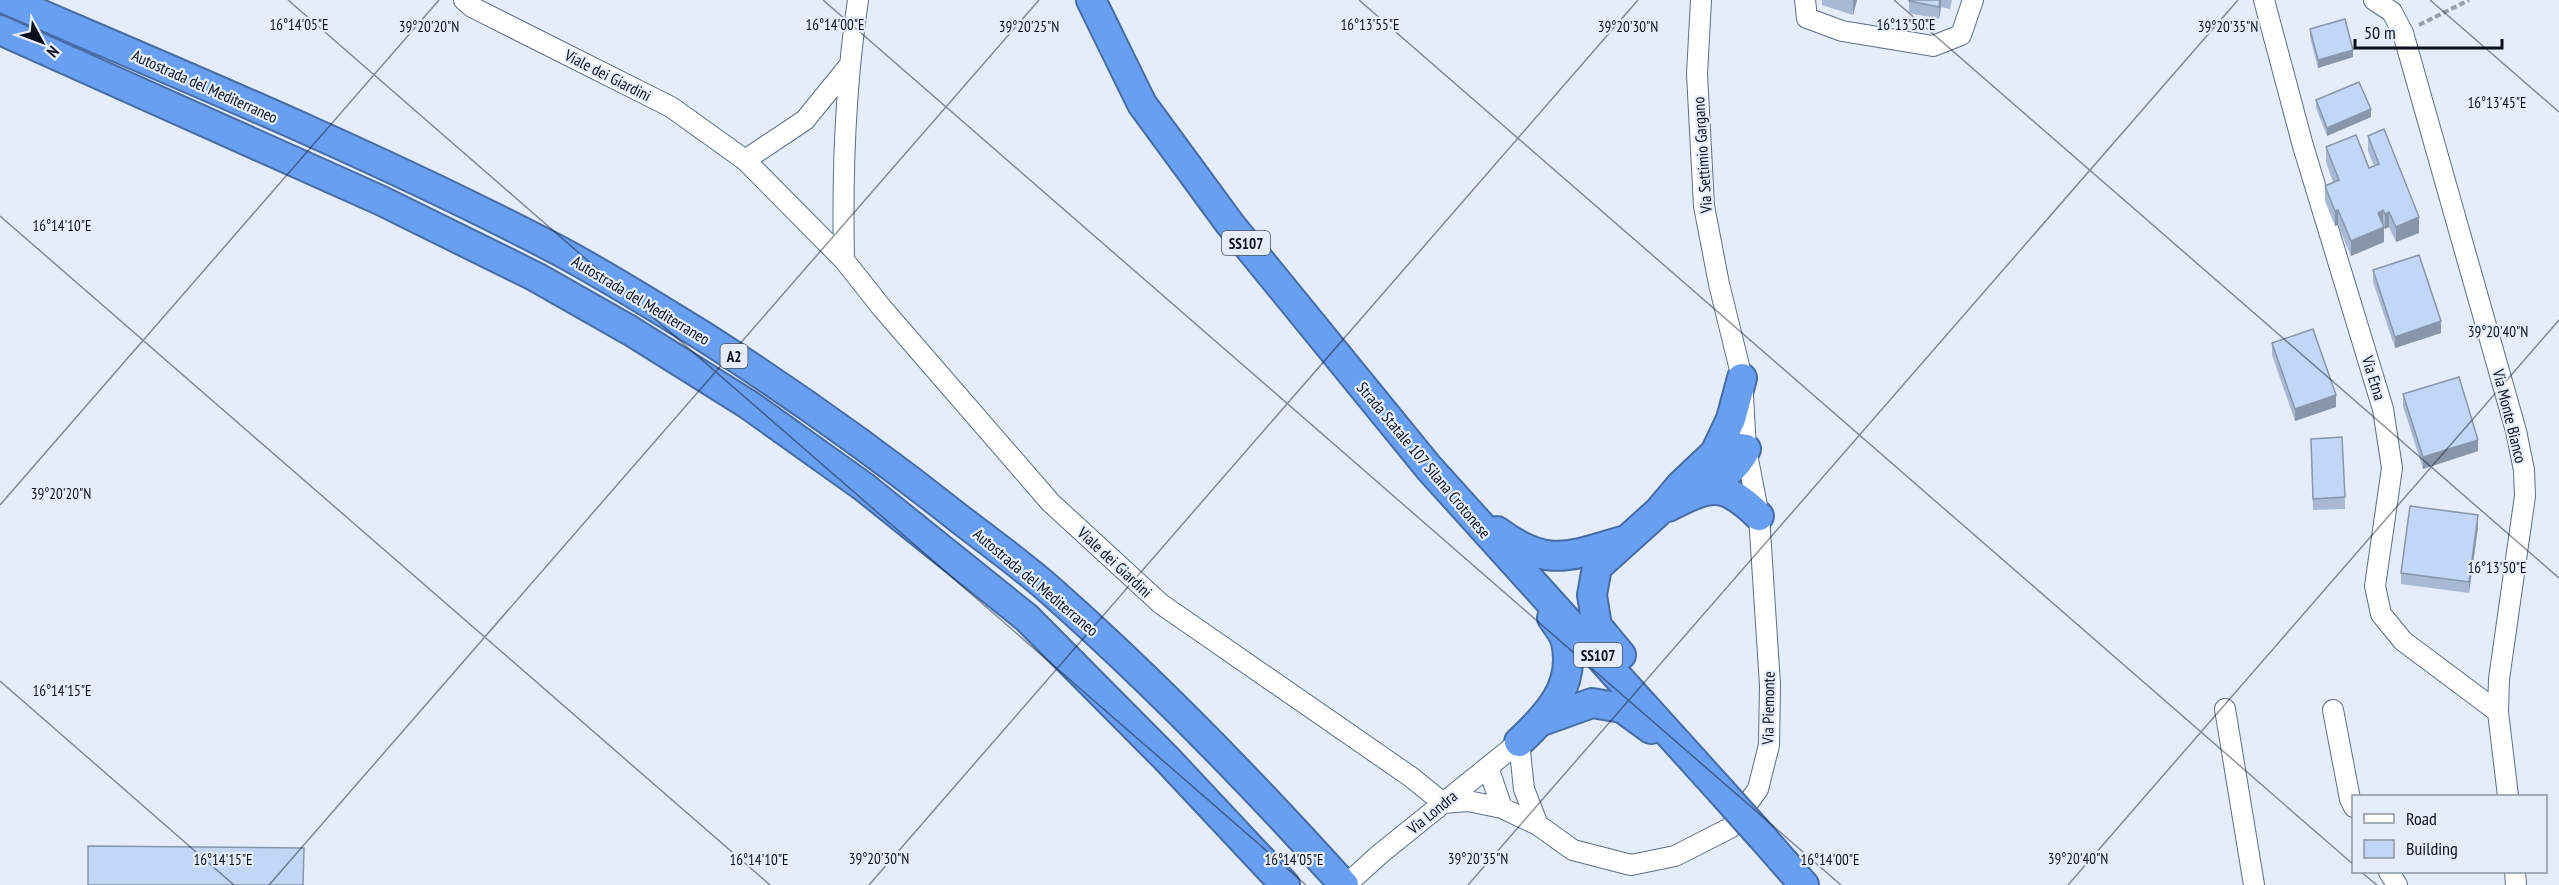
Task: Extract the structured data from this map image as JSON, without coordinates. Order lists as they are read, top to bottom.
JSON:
{
  "streets": {
    "highway": [
      "Autostrada del Mediterraneo",
      "SS107",
      "A2",
      "Strada Statale 107 Silana Crotonese"
    ],
    "street": [
      "Viale dei Giardini",
      "Via Settimio Gargano",
      "Via Etna",
      "Via Monte Bianco",
      "Via Piemonte",
      "Via Londra"
    ]
  },
  "crossings": [
    ["Viale dei Giardini", "Via Piemonte"],
    ["Viale dei Giardini", "Via Londra"],
    ["Autostrada del Mediterraneo", "Via Londra"],
    ["Via Settimio Gargano", "Via Piemonte"],
    ["Via Etna", "Via Monte Bianco"],
    ["Via Piemonte", "Via Londra"]
  ],
  "legend": ["Road", "Building"],
  "scale_bar": "50 m",
  "north": "bottom right",
  "coordinates": [
    "16°14'05\"E",
    "16°14'00\"E",
    "16°13'55\"E",
    "16°13'50\"E",
    "39°20'25\"N",
    "39°20'30\"N",
    "39°20'35\"N",
    "39°20'20\"N",
    "16°13'45\"E",
    "16°14'10\"E",
    "39°20'40\"N",
    "16°14'15\"E"
  ]
}
